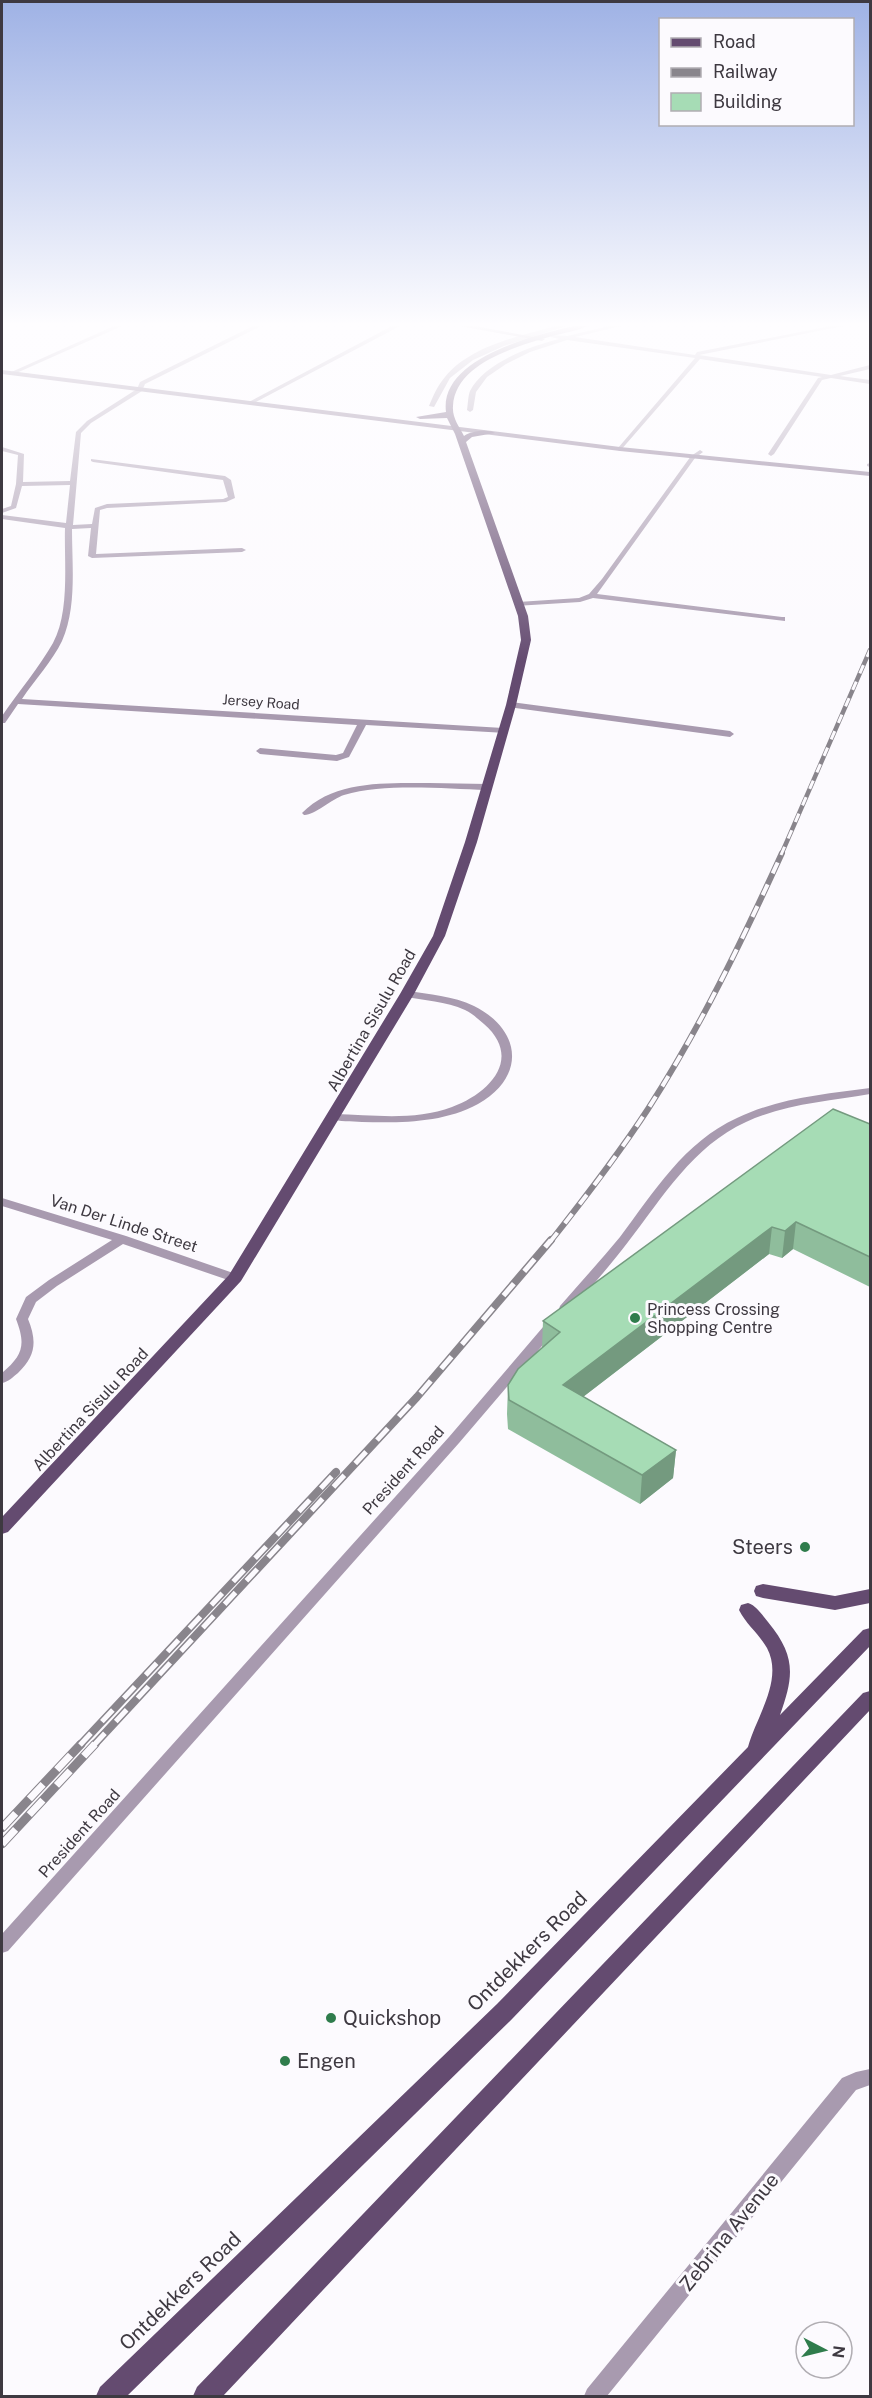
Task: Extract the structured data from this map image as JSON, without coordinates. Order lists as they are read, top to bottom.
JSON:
{
  "streets": {
    "main road": ["Albertina Sisulu Road", "Ontdekkers Road"],
    "street": [
      "Jersey Road",
      "Van Der Linde Street",
      "President Road",
      "Zebrina Avenue"
    ]
  },
  "crossings": [
    ["Jersey Road", "Albertina Sisulu Road"],
    ["Albertina Sisulu Road", "Van Der Linde Street"]
  ],
  "places": [
    "Princess Crossing Shopping Centre",
    "Steers",
    "Quickshop",
    "Engen"
  ],
  "legend": ["Road", "Railway", "Building"],
  "north": "right"
}
